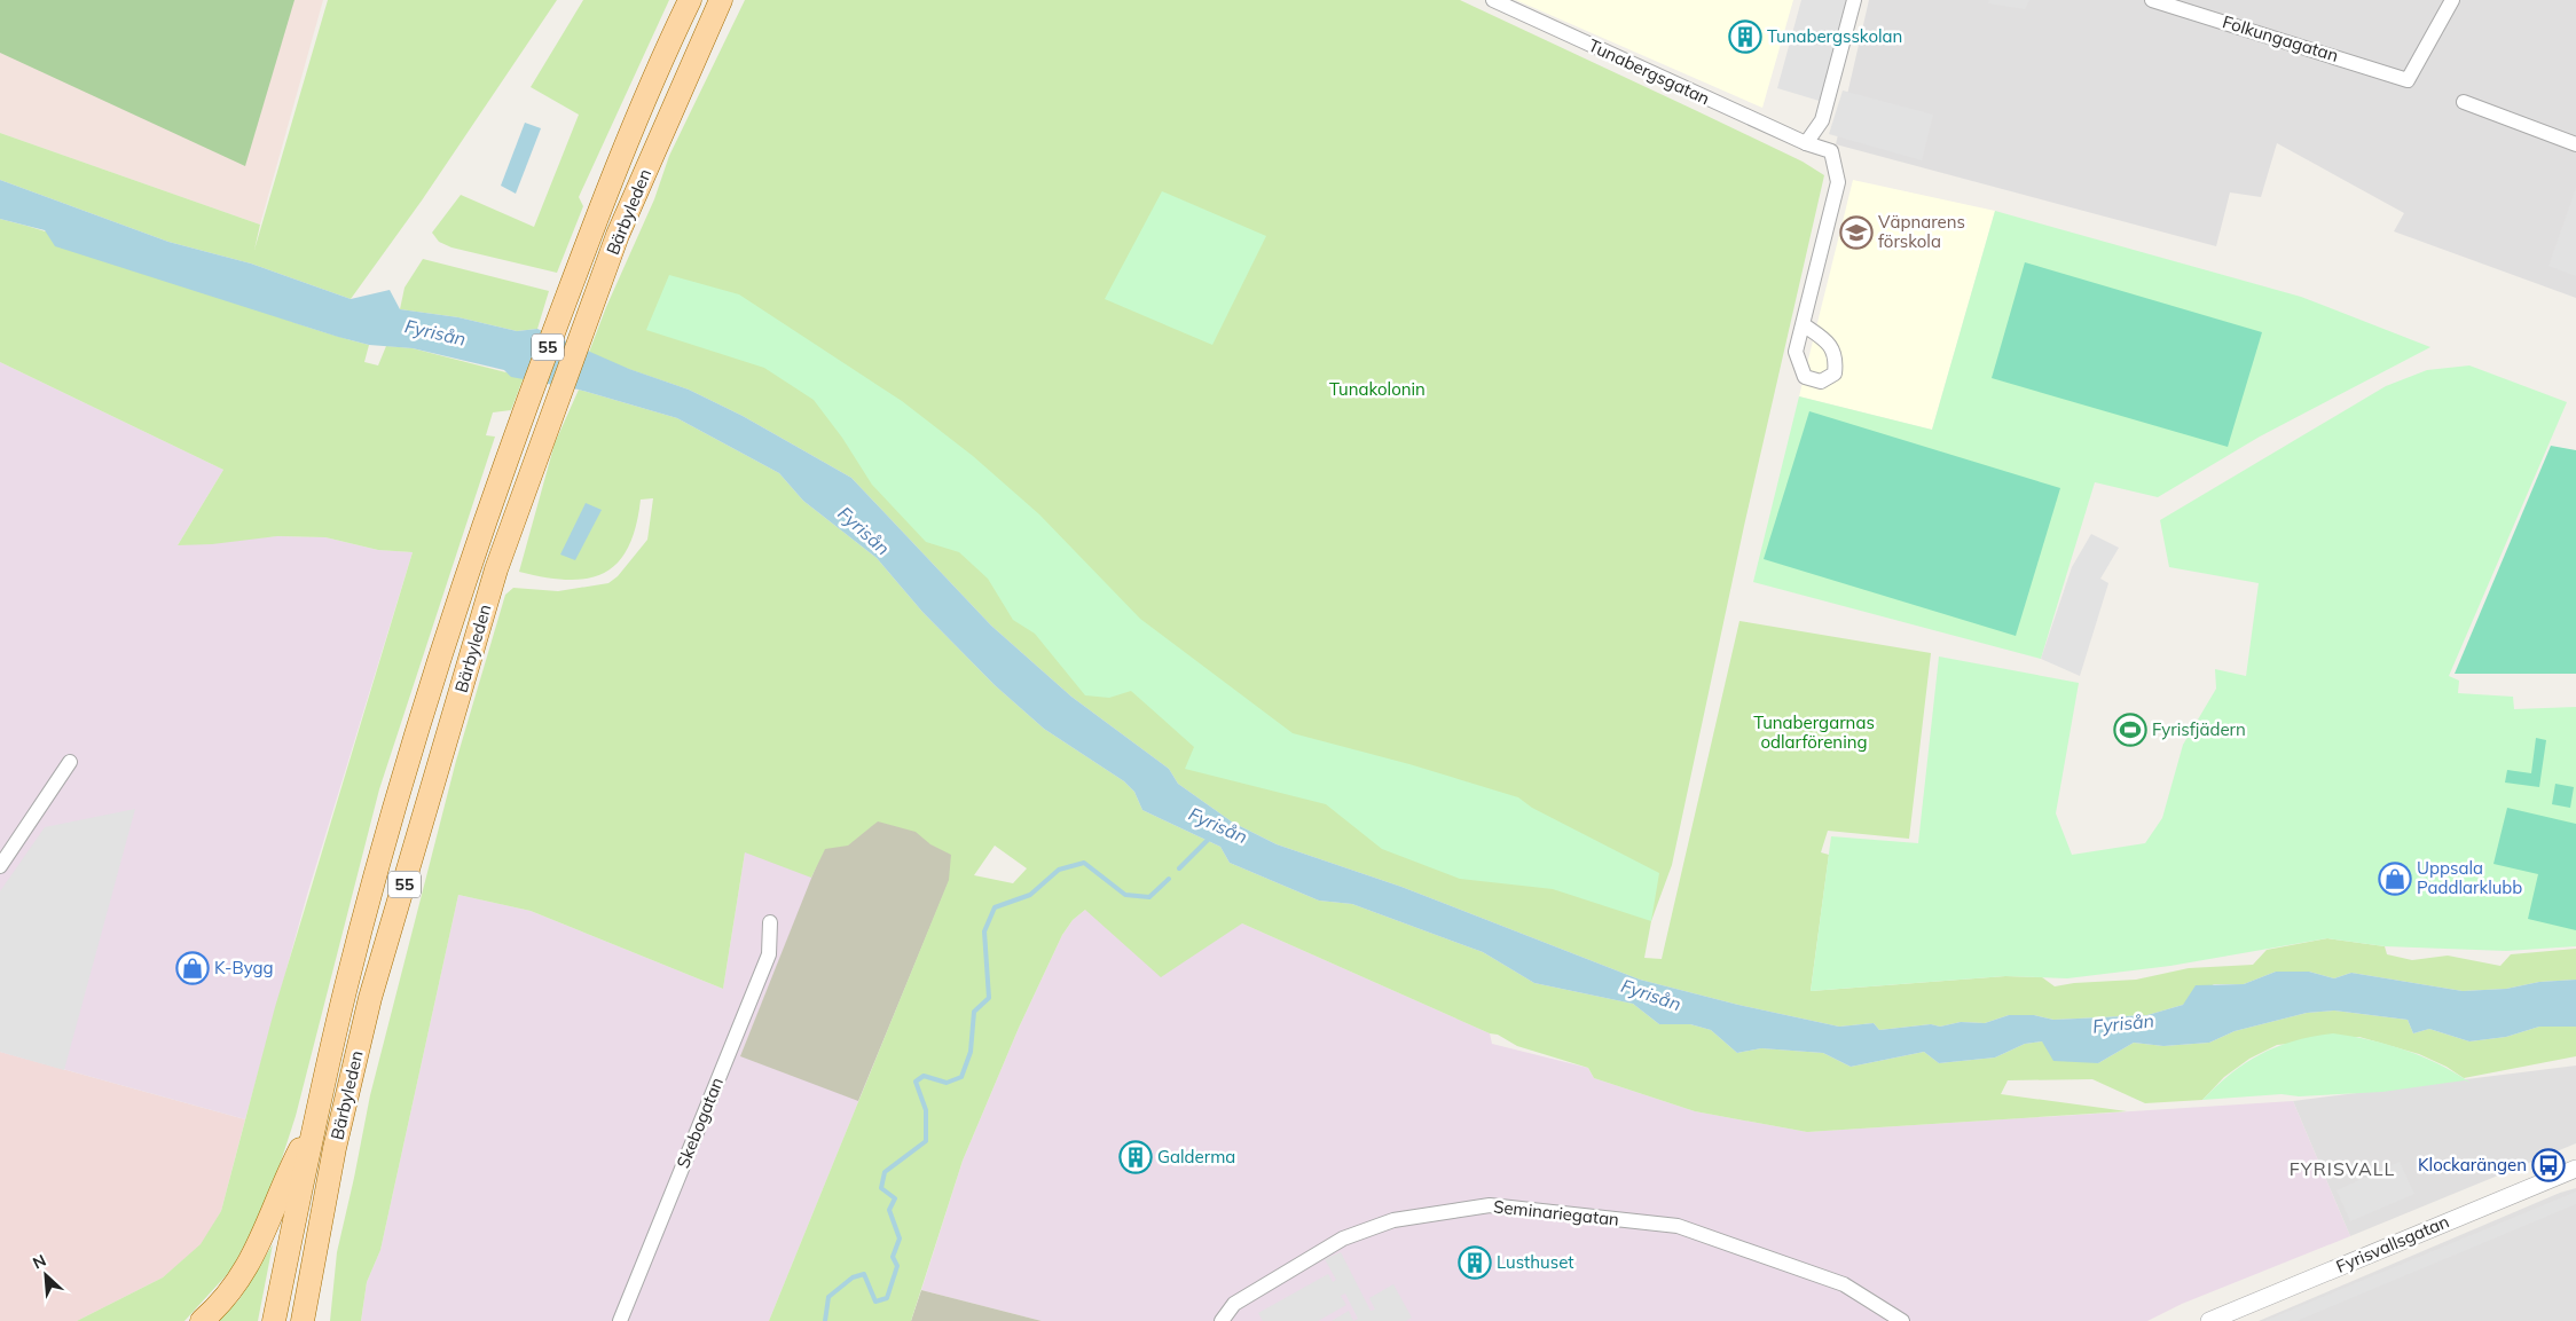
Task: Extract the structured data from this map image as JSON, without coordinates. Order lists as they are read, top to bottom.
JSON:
{
  "streets": {
    "main road": ["Bärbyleden", "55"],
    "street": [
      "Folkungagatan",
      "Tunabergsgatan",
      "Skebogatan",
      "Seminariegatan",
      "Fyrisvallsgatan"
    ]
  },
  "districts": ["FYRISVALL"],
  "water": ["Fyrisån"],
  "parks": ["Tunakolonin", "Tunabergarnas odlarförening"],
  "places": {
    "building": ["Tunabergsskolan", "Galderma", "Lusthuset"],
    "school or university": ["Väpnarens förskola"],
    "sports": ["Fyrisfjädern"],
    "shop": ["Uppsala Paddlarklubb", "K-Bygg"],
    "bus stop": ["Klockarängen"]
  },
  "north": "top left"
}
